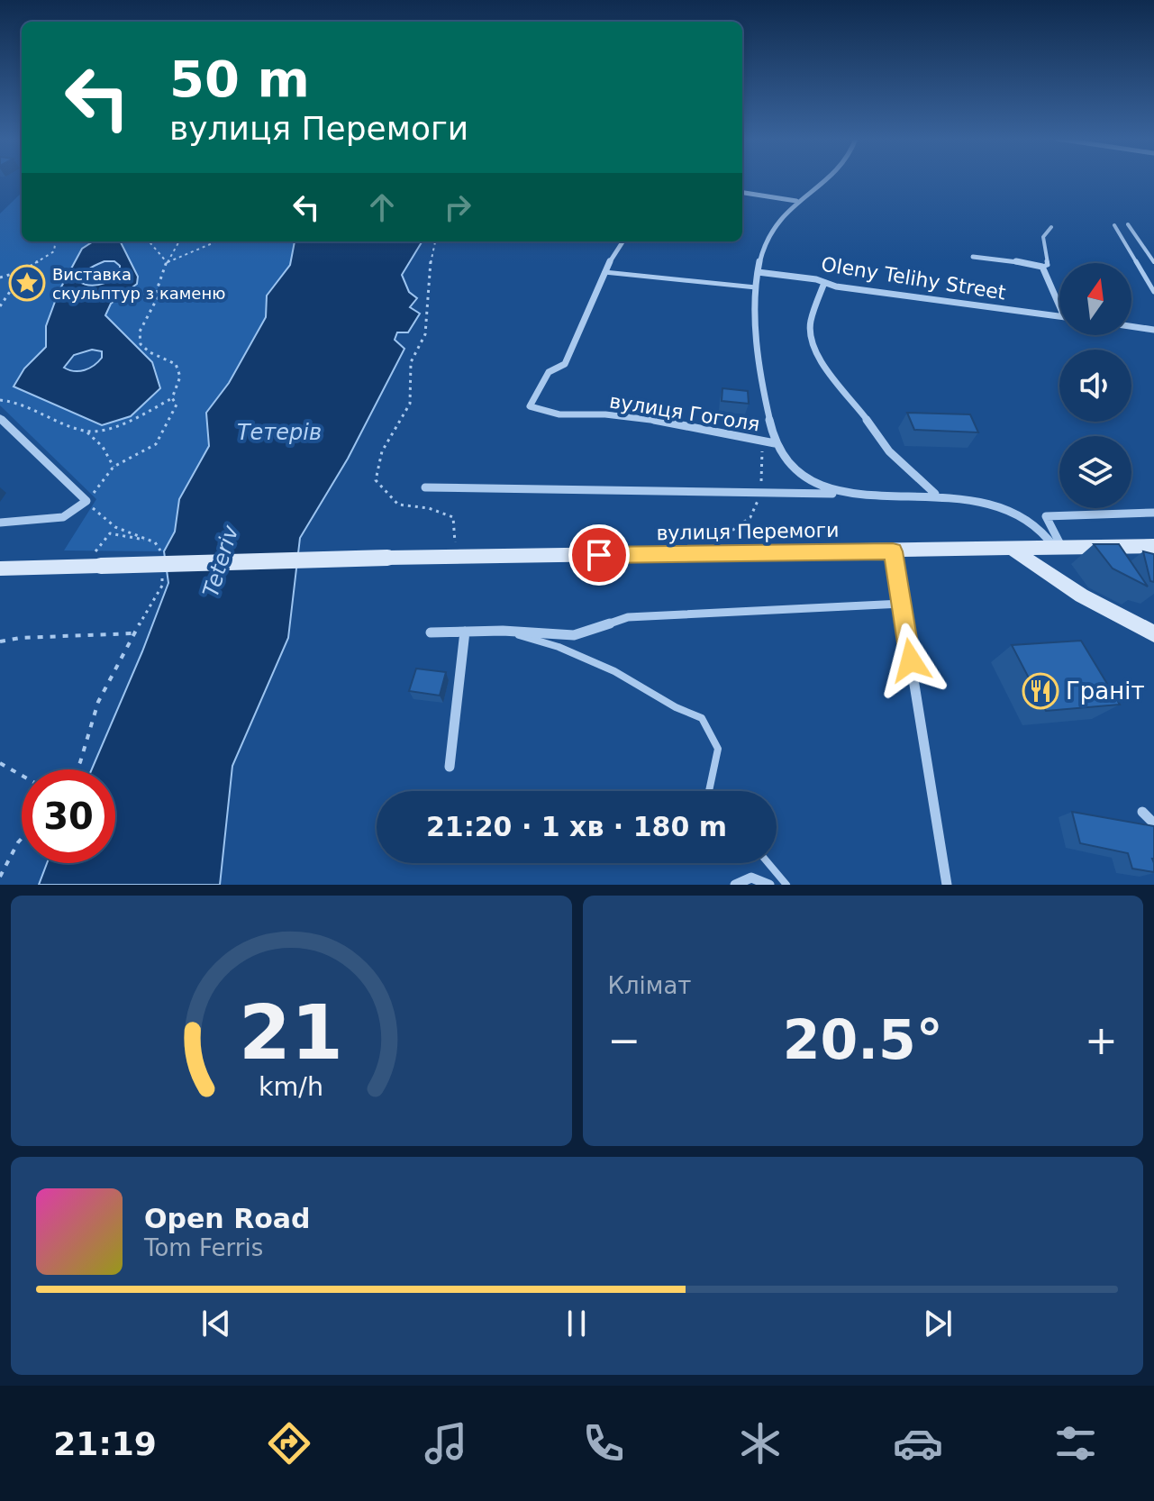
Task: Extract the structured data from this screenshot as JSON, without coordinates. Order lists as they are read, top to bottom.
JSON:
{
  "streets": {
    "main road": ["вулиця Перемоги"],
    "street": ["Oleny Telihy Street", "вулиця Гоголя"]
  },
  "water": ["Тетерів", "Teteriv"],
  "places": {
    "place": ["Виставка скульптур з каменю"],
    "restaurant": ["Граніт"]
  },
  "north": "top",
  "page": {
    "turn": ["50 m", "вулиця Перемоги"],
    "limit": "30",
    "trip": "21:20 · 1 хв · 180 m",
    "tile": "Клімат",
    "heat": ["−", "20.5°", "+"],
    "song": ["Open Road", "Tom Ferris"],
    "tabs": "21:19",
    "gauge": ["21", "km/h"]
  }
}
